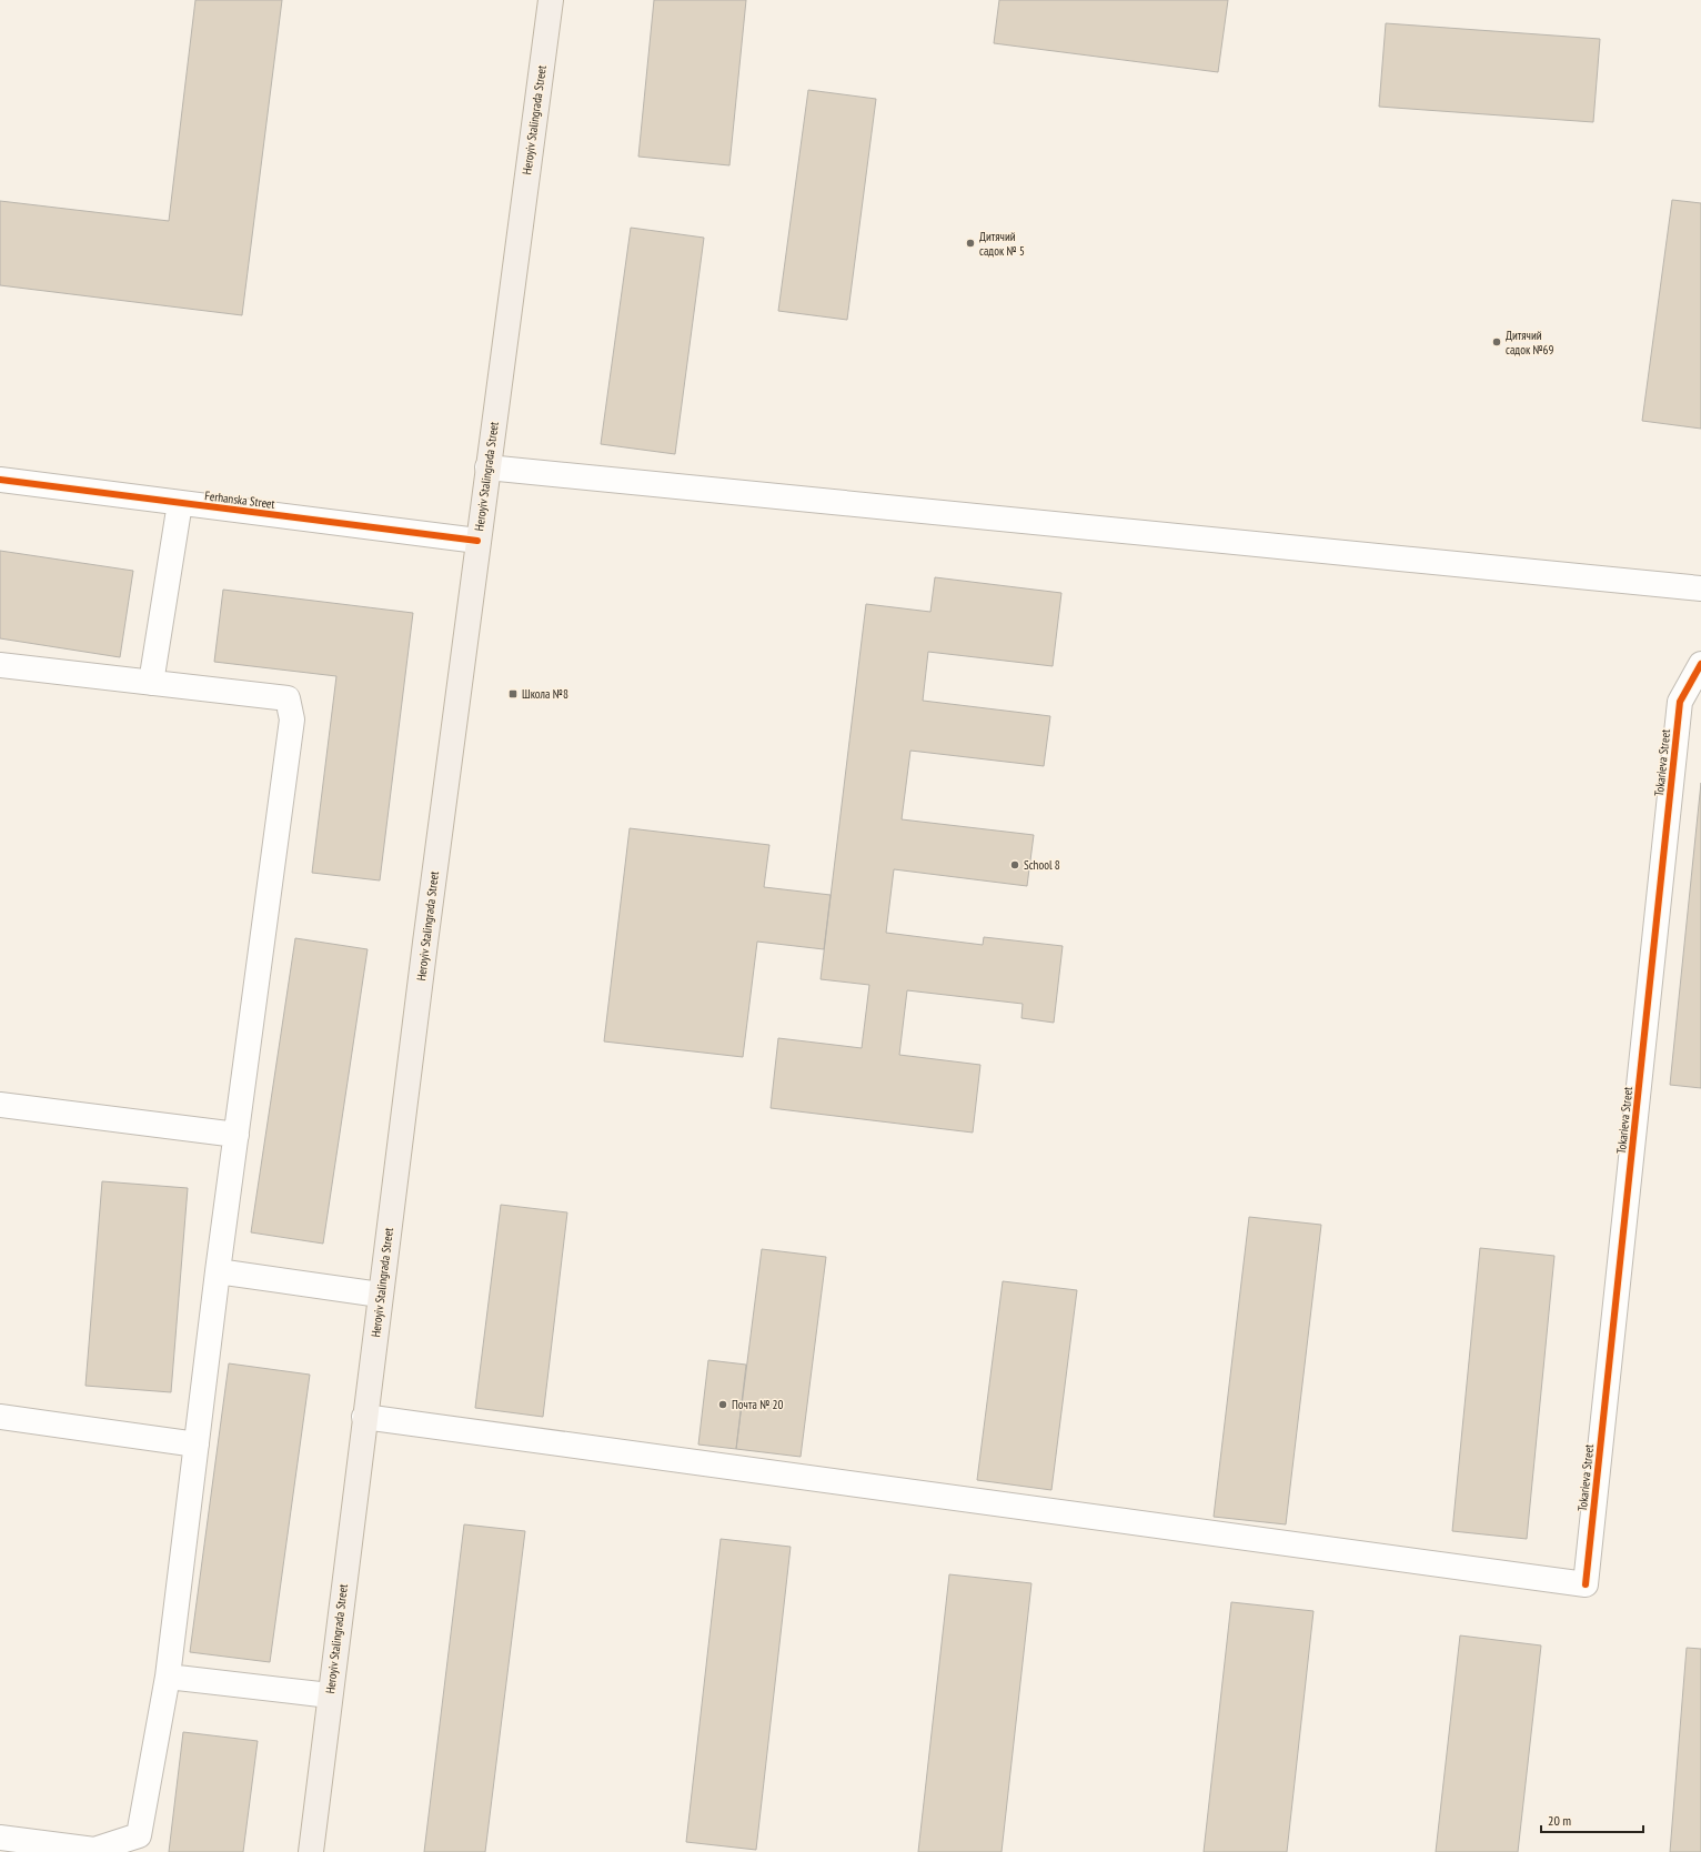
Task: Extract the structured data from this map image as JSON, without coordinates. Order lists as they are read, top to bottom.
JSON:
{
  "streets": {
    "main road": ["Heroyiv Stalingrada Street"],
    "street": ["Ferhanska Street", "Tokarieva Street"]
  },
  "crossings": [
    ["Heroyiv Stalingrada Street", "Ferhanska Street"],
    ["Heroyiv Stalingrada Street", "Tokarieva Street"]
  ],
  "places": {
    "other": [
      "Дитячий садок № 5",
      "Дитячий садок №69",
      "School 8",
      "Почта № 20"
    ],
    "transit": ["Школа №8"]
  },
  "scale_bar": "20 m"
}
